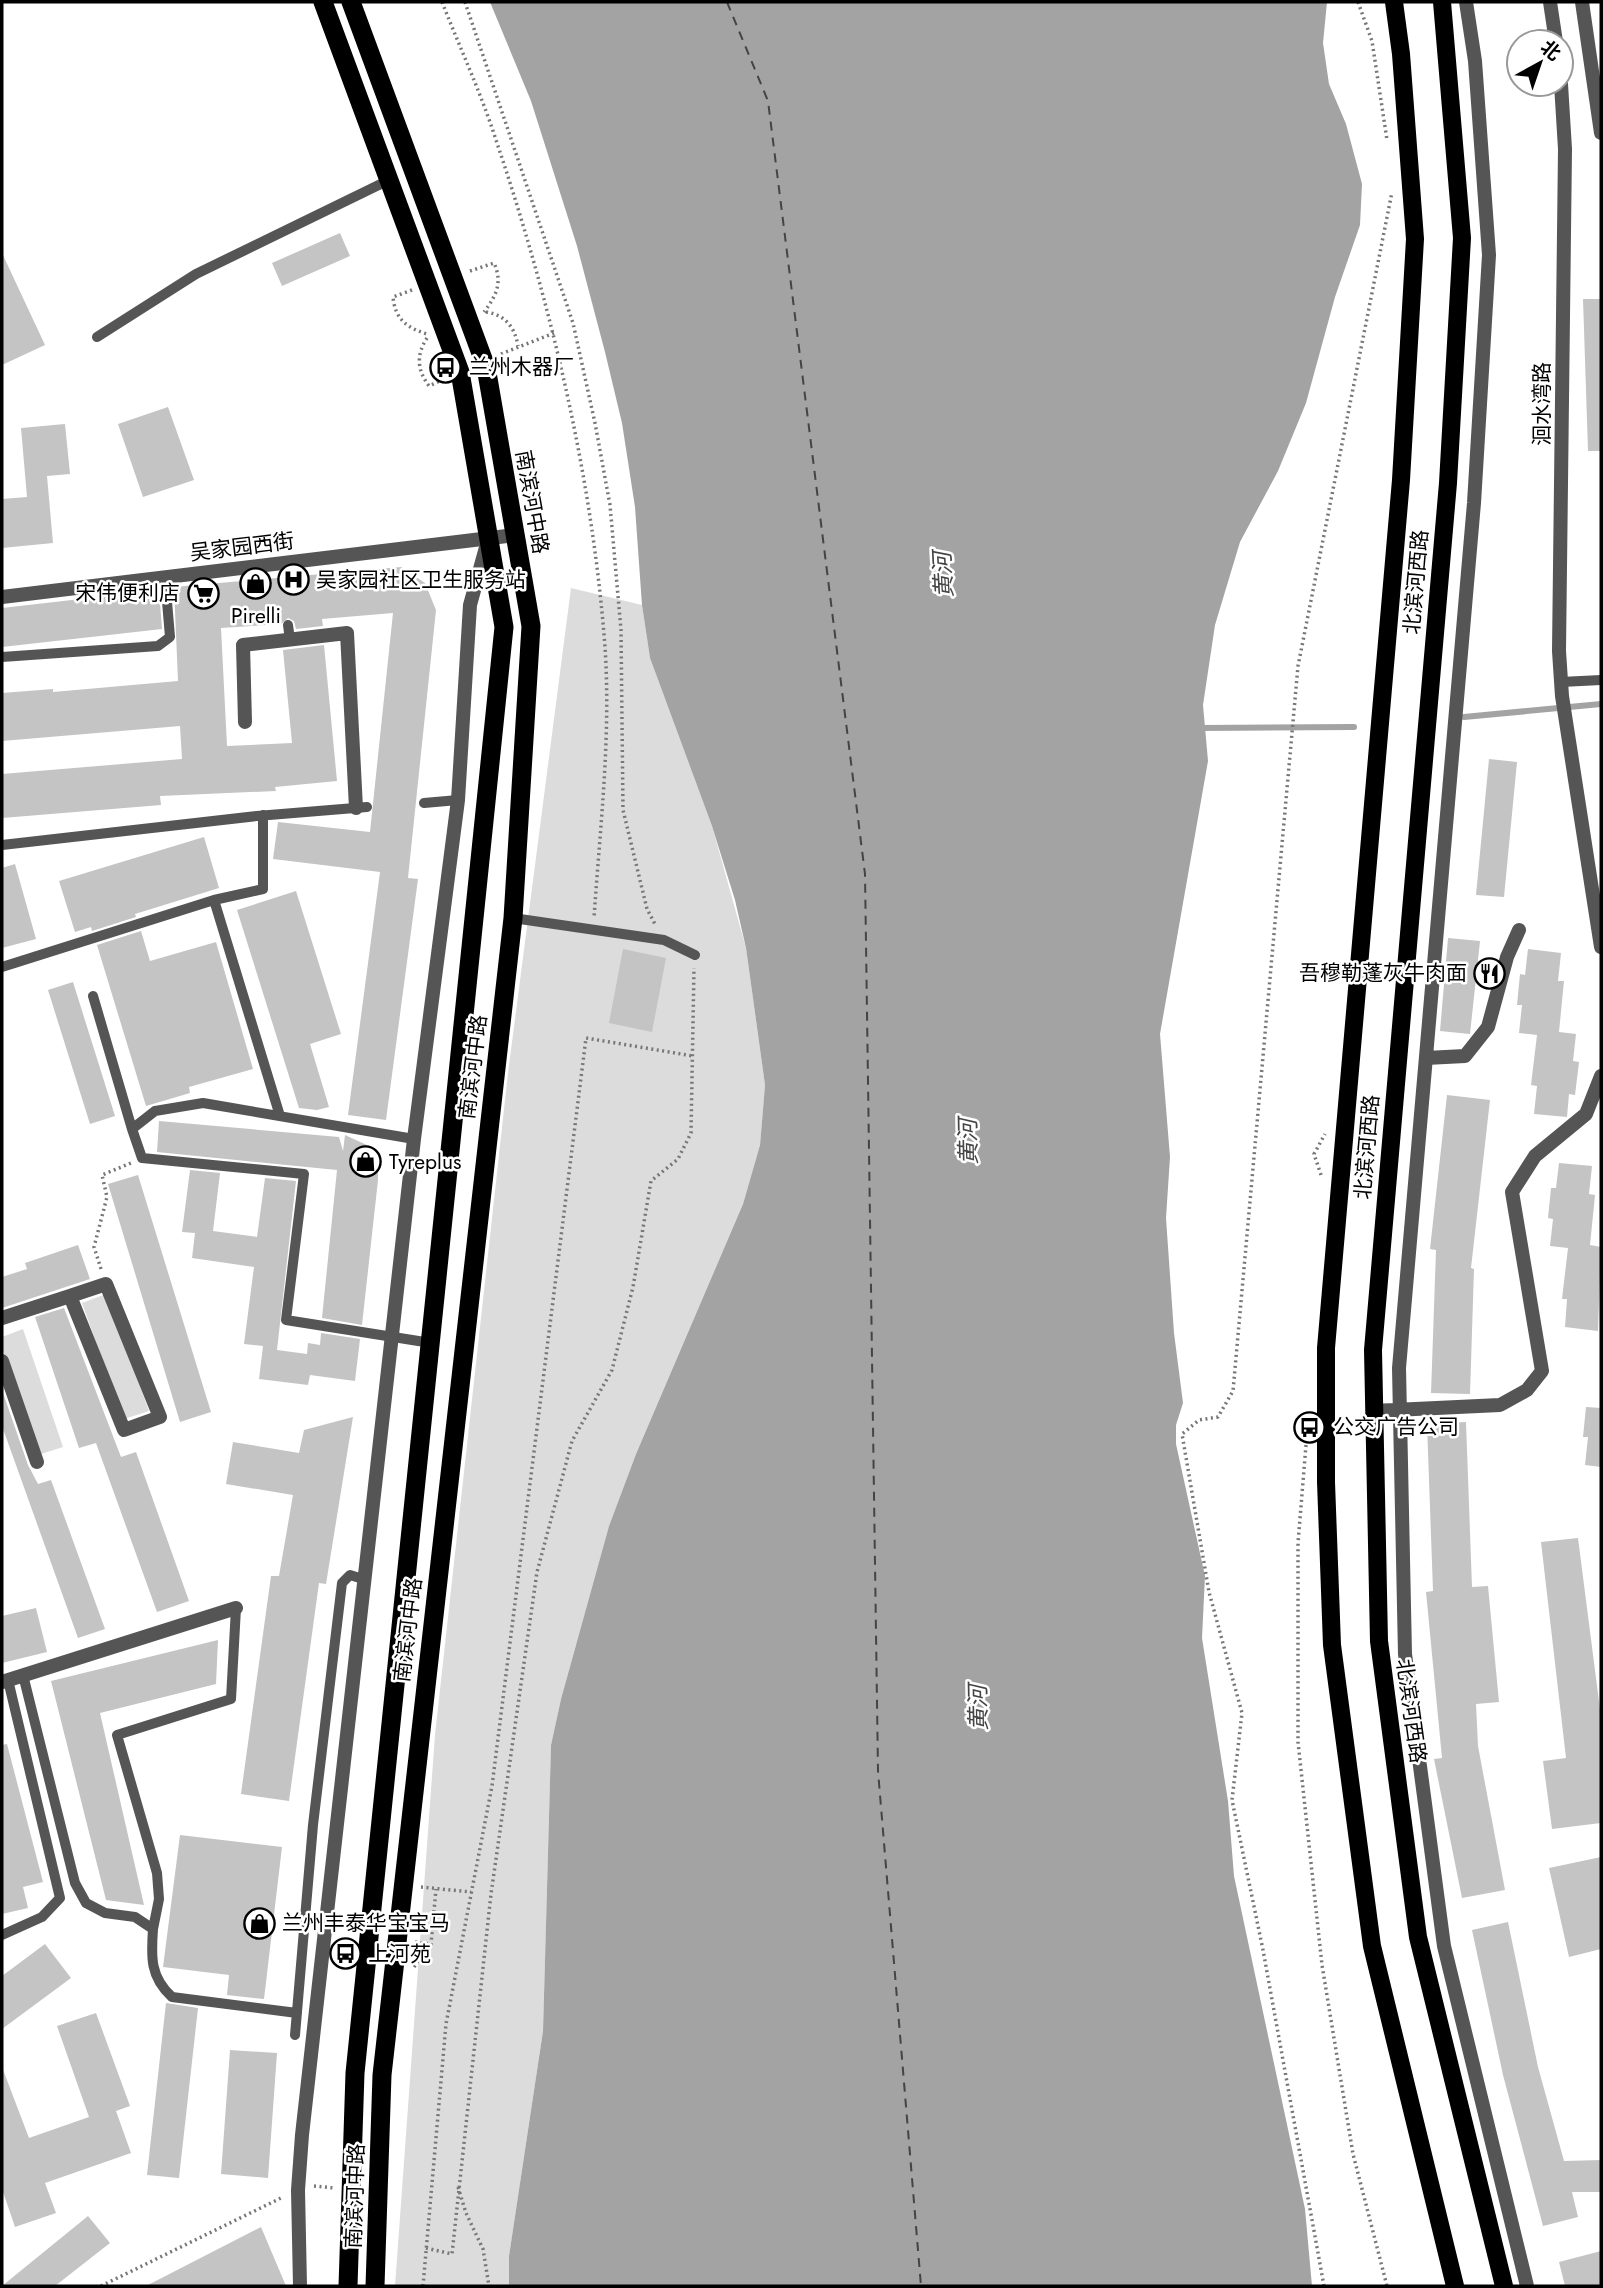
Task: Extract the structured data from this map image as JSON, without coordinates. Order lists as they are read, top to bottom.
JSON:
{
  "streets": {
    "highway": ["南滨河中路"],
    "main road": ["北滨河西路"],
    "street": ["洄水湾路", "吴家园西街"]
  },
  "crossings": [
    ["南滨河中路", "吴家园西街"]
  ],
  "water": ["黄河"],
  "places": {
    "bus stop": ["兰州木器厂", "公交广告公司", "上河苑"],
    "hospital": ["吴家园社区卫生服务站"],
    "shop": ["Pirelli", "Tyreplus", "兰州丰泰华宝宝马"],
    "supermarket": ["宋伟便利店"],
    "restaurant": ["吾穆勒蓬灰牛肉面"]
  },
  "north": "top right"
}
